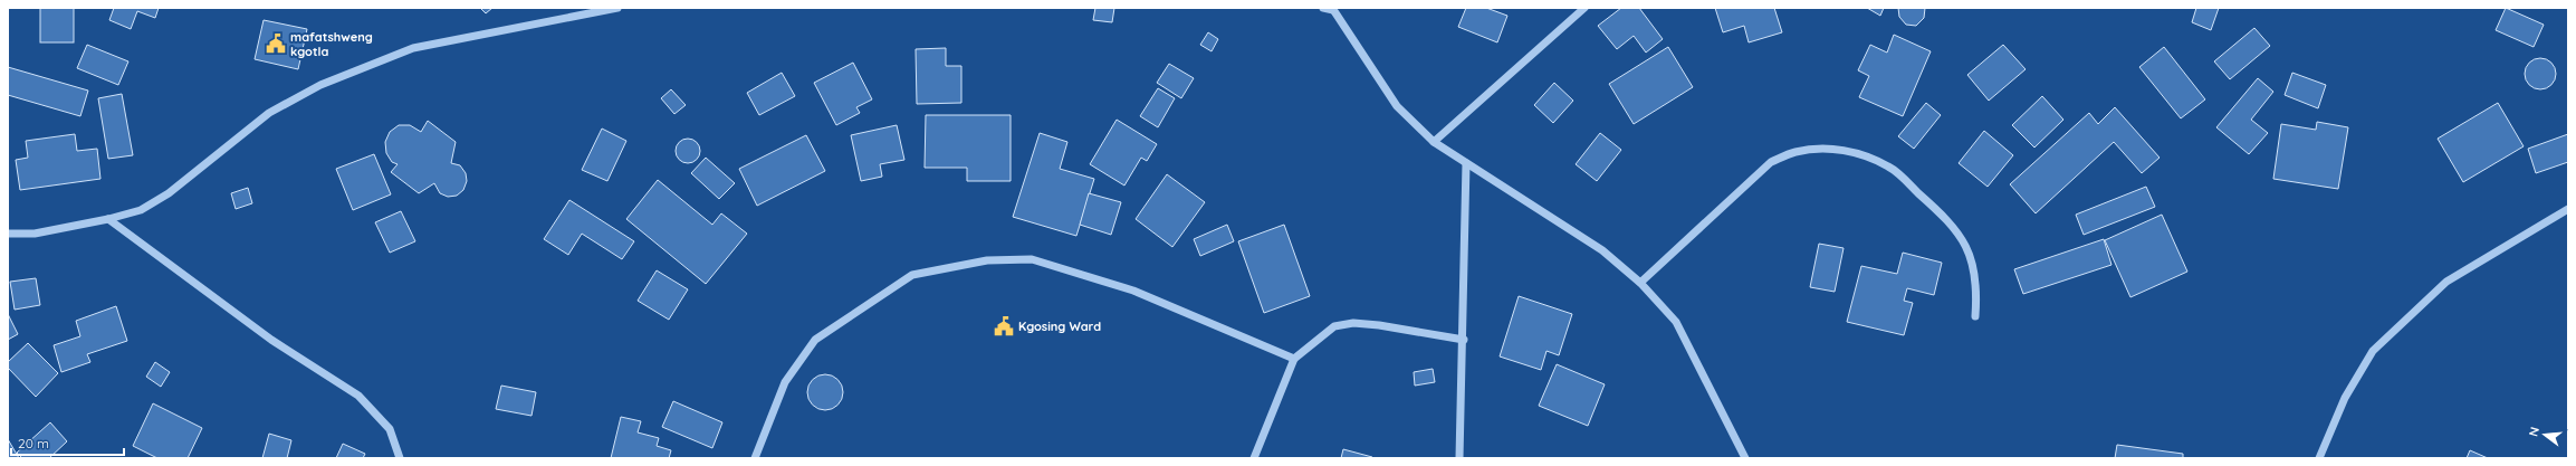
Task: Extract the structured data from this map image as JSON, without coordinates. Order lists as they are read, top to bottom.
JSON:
{
  "places": {
    "public building": ["mafatshweng kgotla", "Kgosing Ward"]
  },
  "scale_bar": "20 m",
  "north": "left"
}
